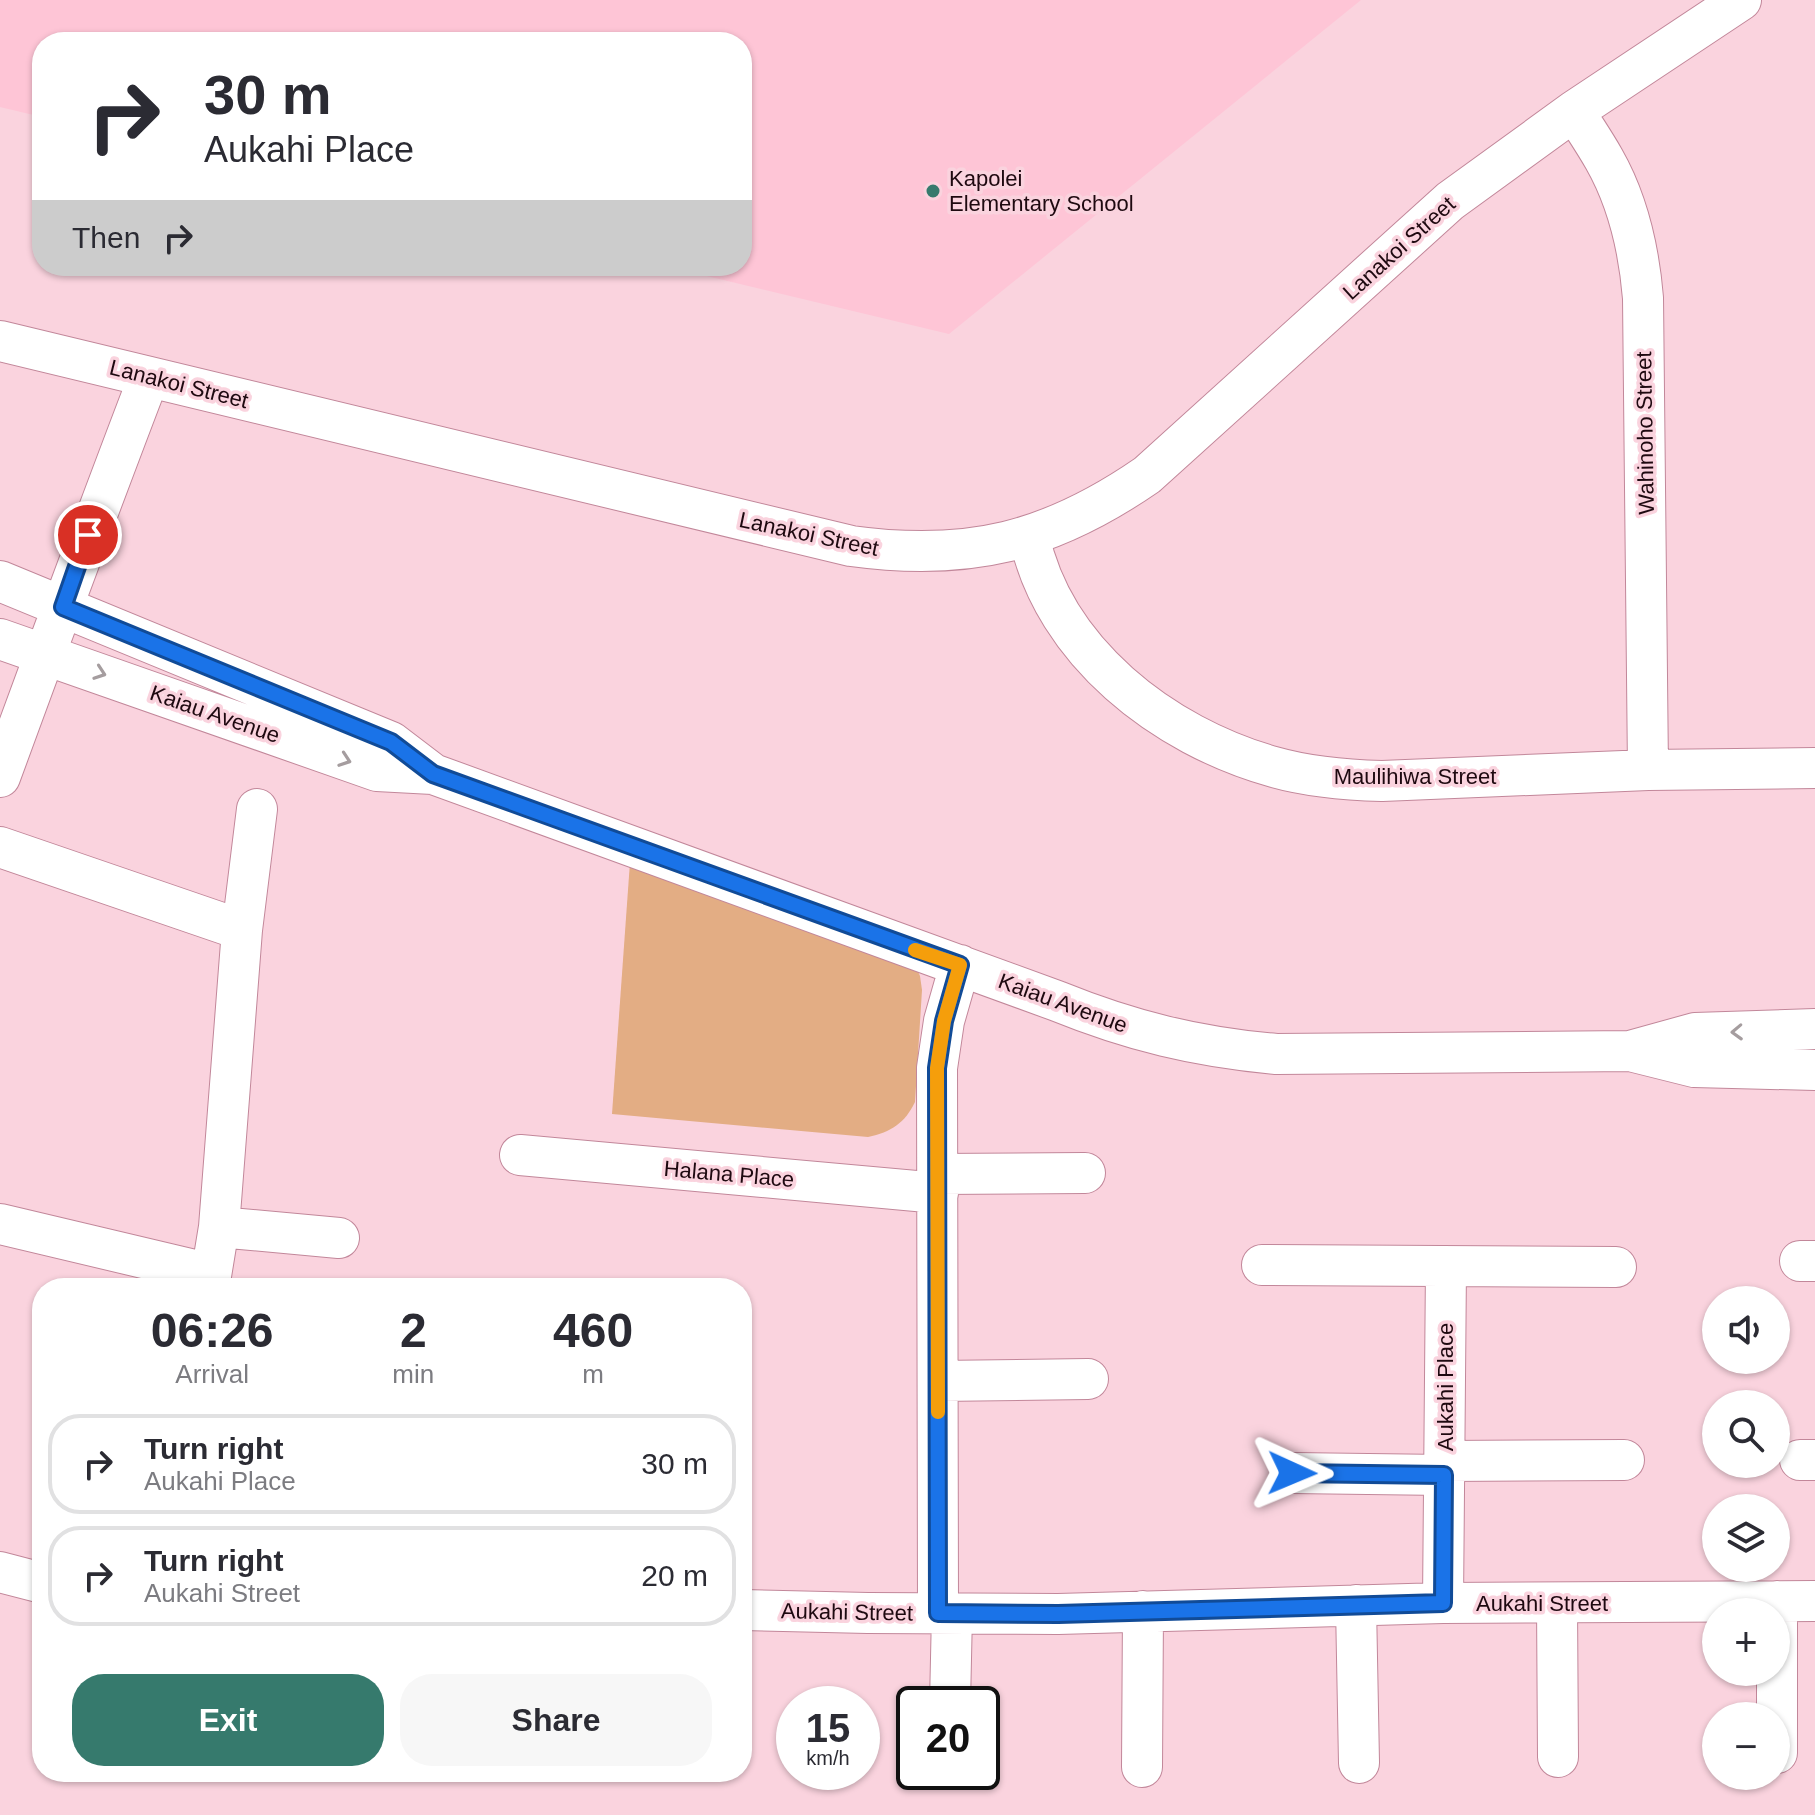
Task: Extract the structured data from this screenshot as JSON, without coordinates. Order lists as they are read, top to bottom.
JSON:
{
  "streets": {
    "street": [
      "Lanakoi Street",
      "Wahinoho Street",
      "Kaiau Avenue",
      "Maulihiwa Street",
      "Halana Place",
      "Aukahi Place",
      "Aukahi Street"
    ]
  },
  "crossings": [
    ["Lanakoi Street", "Wahinoho Street"],
    ["Lanakoi Street", "Maulihiwa Street"],
    ["Wahinoho Street", "Maulihiwa Street"],
    ["Aukahi Place", "Aukahi Street"]
  ],
  "places": ["Kapolei Elementary School"],
  "page": {
    "turn": ["30 m", "Aukahi Place"],
    "then": "Then",
    "eta": [
      "06:26",
      "Arrival",
      "2",
      "min",
      "460",
      "m"
    ],
    "map_buttons": ["+", "−"],
    "list": [
      {
        "name": "Turn right",
        "note": "Aukahi Place",
        "value": "30 m"
      },
      {
        "name": "Turn right",
        "note": "Aukahi Street",
        "value": "20 m"
      }
    ],
    "buttons": ["Exit", "Share"],
    "speed": "15 km/h",
    "limit": "20"
  }
}
